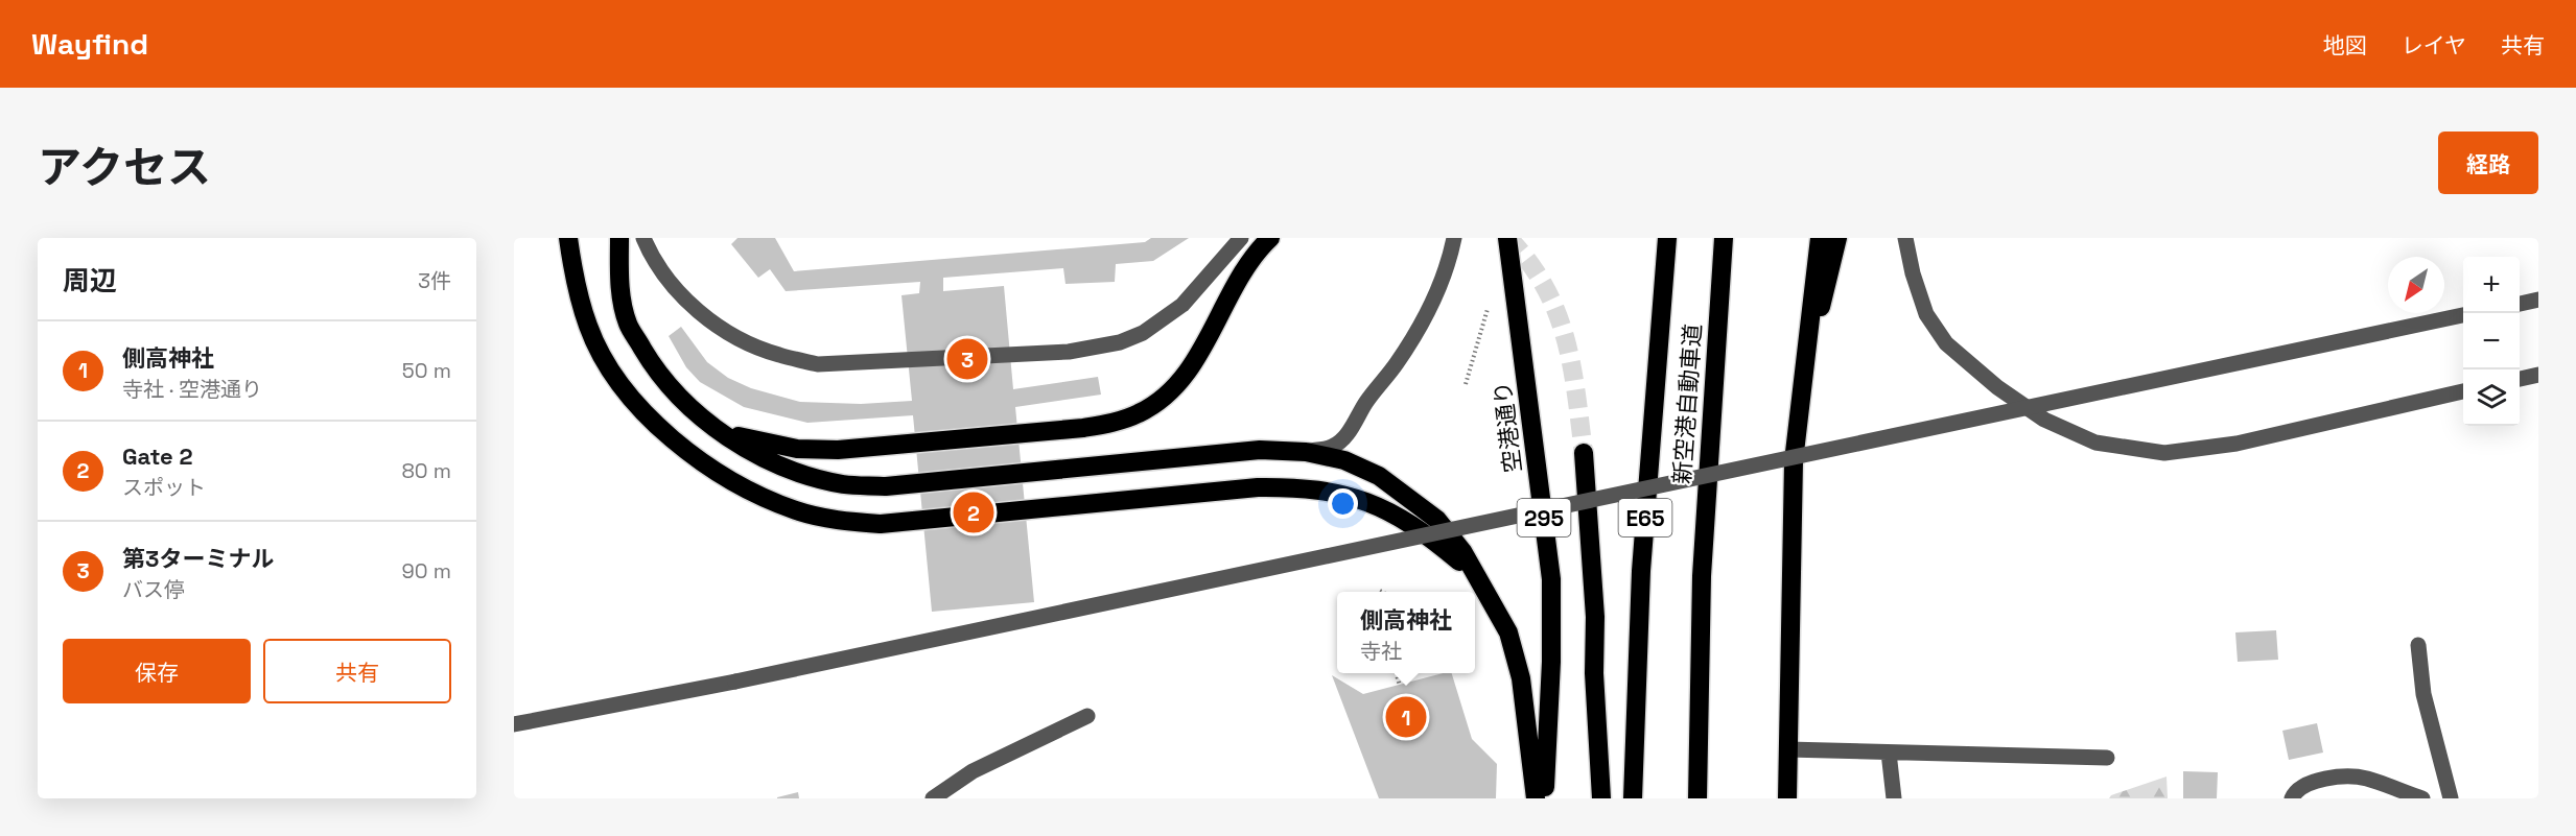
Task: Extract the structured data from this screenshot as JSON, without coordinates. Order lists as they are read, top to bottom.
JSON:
{
  "streets": {
    "highway": [
      "新空港自動車道",
      "空港通り",
      "295",
      "E65"
    ]
  },
  "north": "bottom left",
  "page": {
    "header": "Wayfind",
    "nav": ["地図", "レイヤ", "共有"],
    "title": "アクセス",
    "buttons": [
      "経路",
      ["保存", "共有"]
    ],
    "heading": ["周辺", "3件"],
    "map_buttons": ["+", "−"],
    "list": [
      {
        "mark": "1",
        "name": "側高神社",
        "note": "寺社 · 空港通り",
        "value": "50 m"
      },
      {
        "mark": "2",
        "name": "Gate 2",
        "note": "スポット",
        "value": "80 m"
      },
      {
        "mark": "3",
        "name": "第3ターミナル",
        "note": "バス停",
        "value": "90 m"
      }
    ],
    "pins": ["3", "2", "1"],
    "popup": ["側高神社", "寺社"]
  }
}
